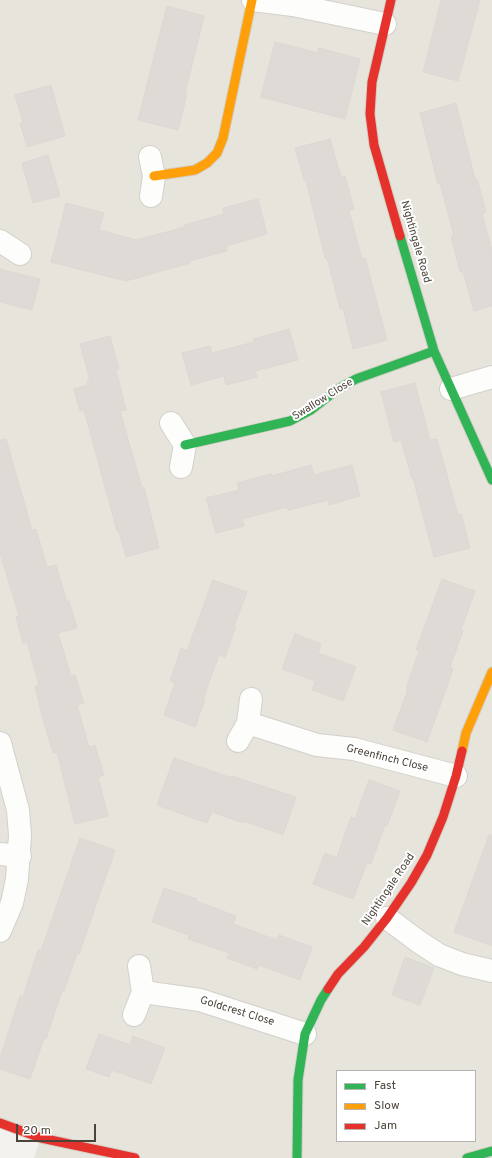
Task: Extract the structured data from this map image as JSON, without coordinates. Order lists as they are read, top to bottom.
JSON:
{
  "streets": {
    "street": [
      "Nightingale Road",
      "Swallow Close",
      "Greenfinch Close",
      "Goldcrest Close"
    ]
  },
  "crossings": [
    ["Nightingale Road", "Swallow Close"],
    ["Nightingale Road", "Greenfinch Close"],
    ["Nightingale Road", "Goldcrest Close"]
  ],
  "legend": ["Fast", "Slow", "Jam"],
  "scale_bar": "20 m"
}
